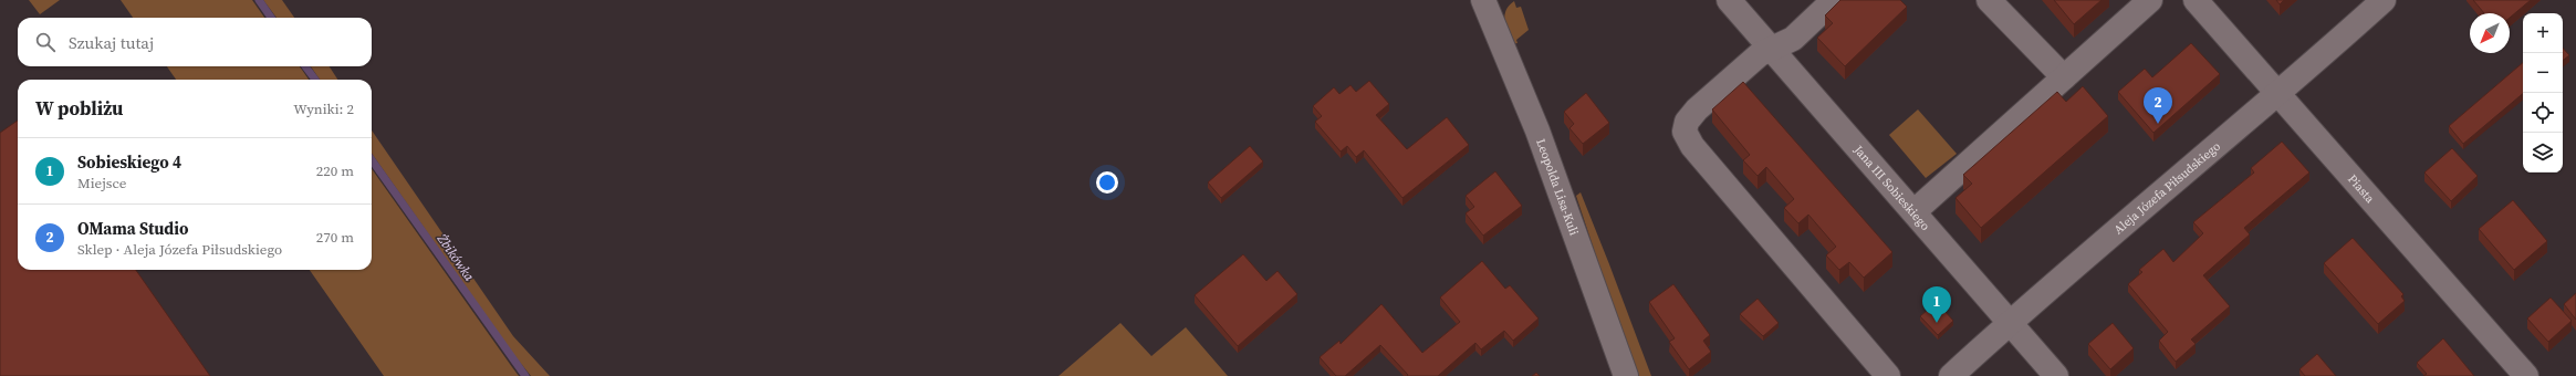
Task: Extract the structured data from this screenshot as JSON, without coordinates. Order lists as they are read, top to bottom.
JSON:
{
  "streets": {
    "street": [
      "Leopolda Lisa-Kuli",
      "Jana III Sobieskiego",
      "Piasta",
      "Aleja Józefa Piłsudskiego"
    ]
  },
  "crossings": [
    ["Jana III Sobieskiego", "Aleja Józefa Piłsudskiego"],
    ["Piasta", "Aleja Józefa Piłsudskiego"]
  ],
  "water": ["Żbikówka"],
  "north": "bottom left",
  "page": {
    "map_buttons": ["+", "−"],
    "search": "Szukaj tutaj",
    "heading": ["W pobliżu", "Wyniki: 2"],
    "pins": ["2", "1"],
    "list": [
      {
        "mark": "1",
        "name": "Sobieskiego 4",
        "note": "Miejsce",
        "value": "220 m"
      },
      {
        "mark": "2",
        "name": "OMama Studio",
        "note": "Sklep · Aleja Józefa Piłsudskiego",
        "value": "270 m"
      }
    ]
  }
}
